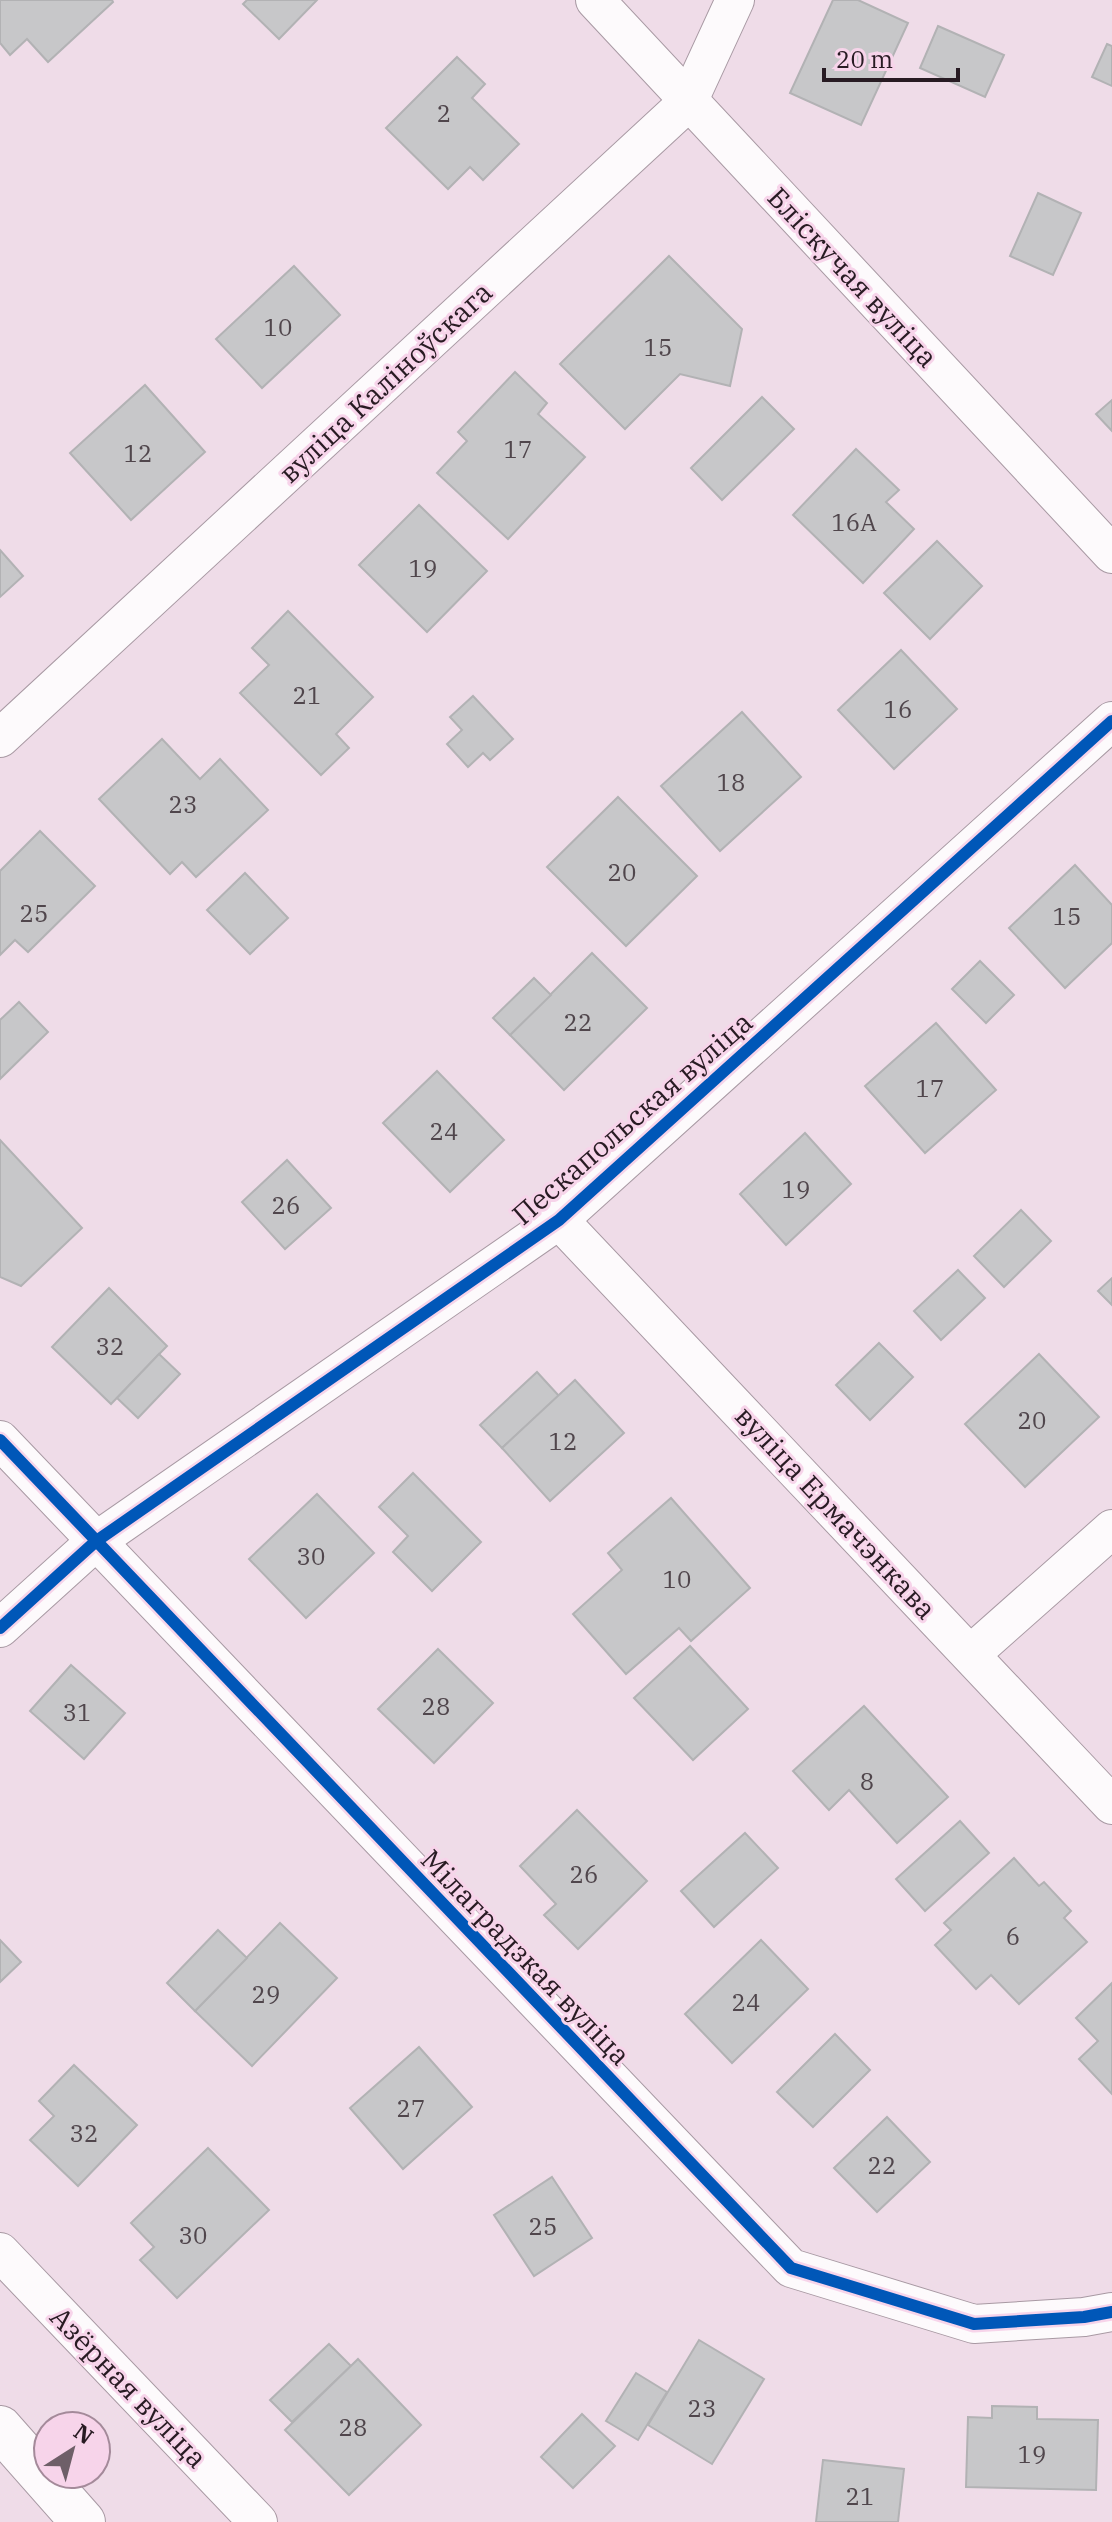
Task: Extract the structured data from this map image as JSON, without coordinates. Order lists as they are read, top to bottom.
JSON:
{
  "streets": {
    "street": [
      "Бліскучая вуліца",
      "вуліца Каліноўскага",
      "Пескапольская вуліца",
      "вуліца Ермачэнкава",
      "Мілаградзкая вуліца",
      "Азёрная вуліца"
    ]
  },
  "crossings": [
    ["Бліскучая вуліца", "вуліца Каліноўскага"],
    ["Пескапольская вуліца", "вуліца Ермачэнкава"],
    ["Пескапольская вуліца", "Мілаградзкая вуліца"]
  ],
  "house_numbers": [
    "2",
    "10",
    "15",
    "17",
    "12",
    "16А",
    "19",
    "21",
    "16",
    "18",
    "23",
    "20",
    "25",
    "15",
    "22",
    "17",
    "24",
    "19",
    "26",
    "32",
    "20",
    "12",
    "30",
    "10",
    "28",
    "31",
    "8",
    "26",
    "6",
    "29",
    "24",
    "27",
    "32",
    "22",
    "25",
    "30",
    "23",
    "28",
    "19",
    "21"
  ],
  "scale_bar": "20 m",
  "north": "top right"
}
